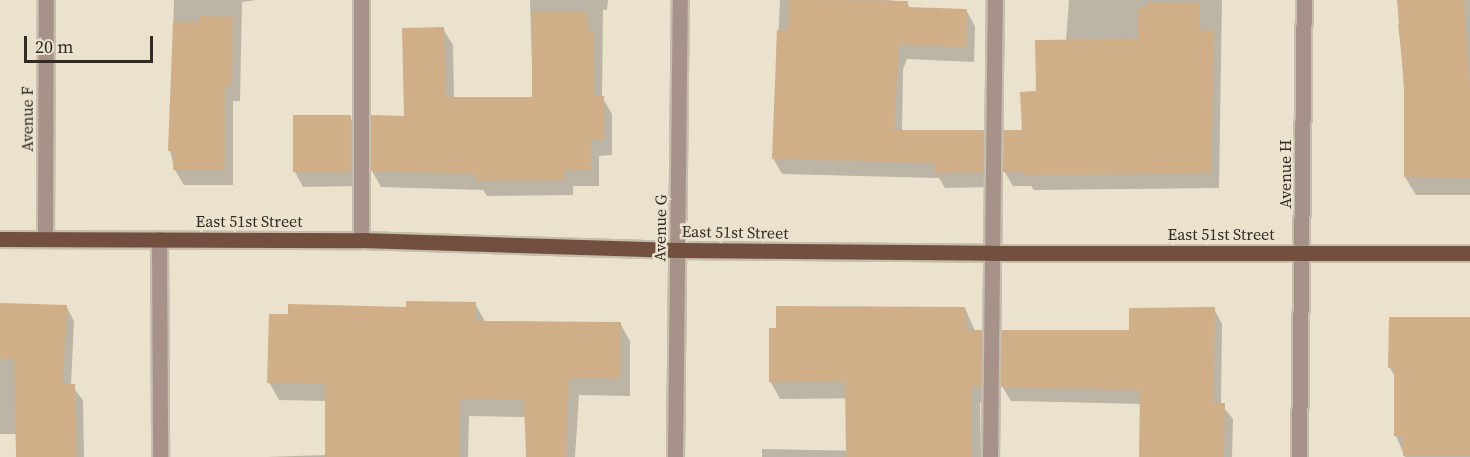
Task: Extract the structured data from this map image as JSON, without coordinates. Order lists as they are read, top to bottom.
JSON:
{
  "streets": {
    "main road": ["East 51st Street"],
    "street": ["Avenue F", "Avenue H", "Avenue G"]
  },
  "crossings": [
    ["Avenue F", "East 51st Street"],
    ["Avenue H", "East 51st Street"],
    ["East 51st Street", "Avenue G"]
  ],
  "scale_bar": "20 m"
}
